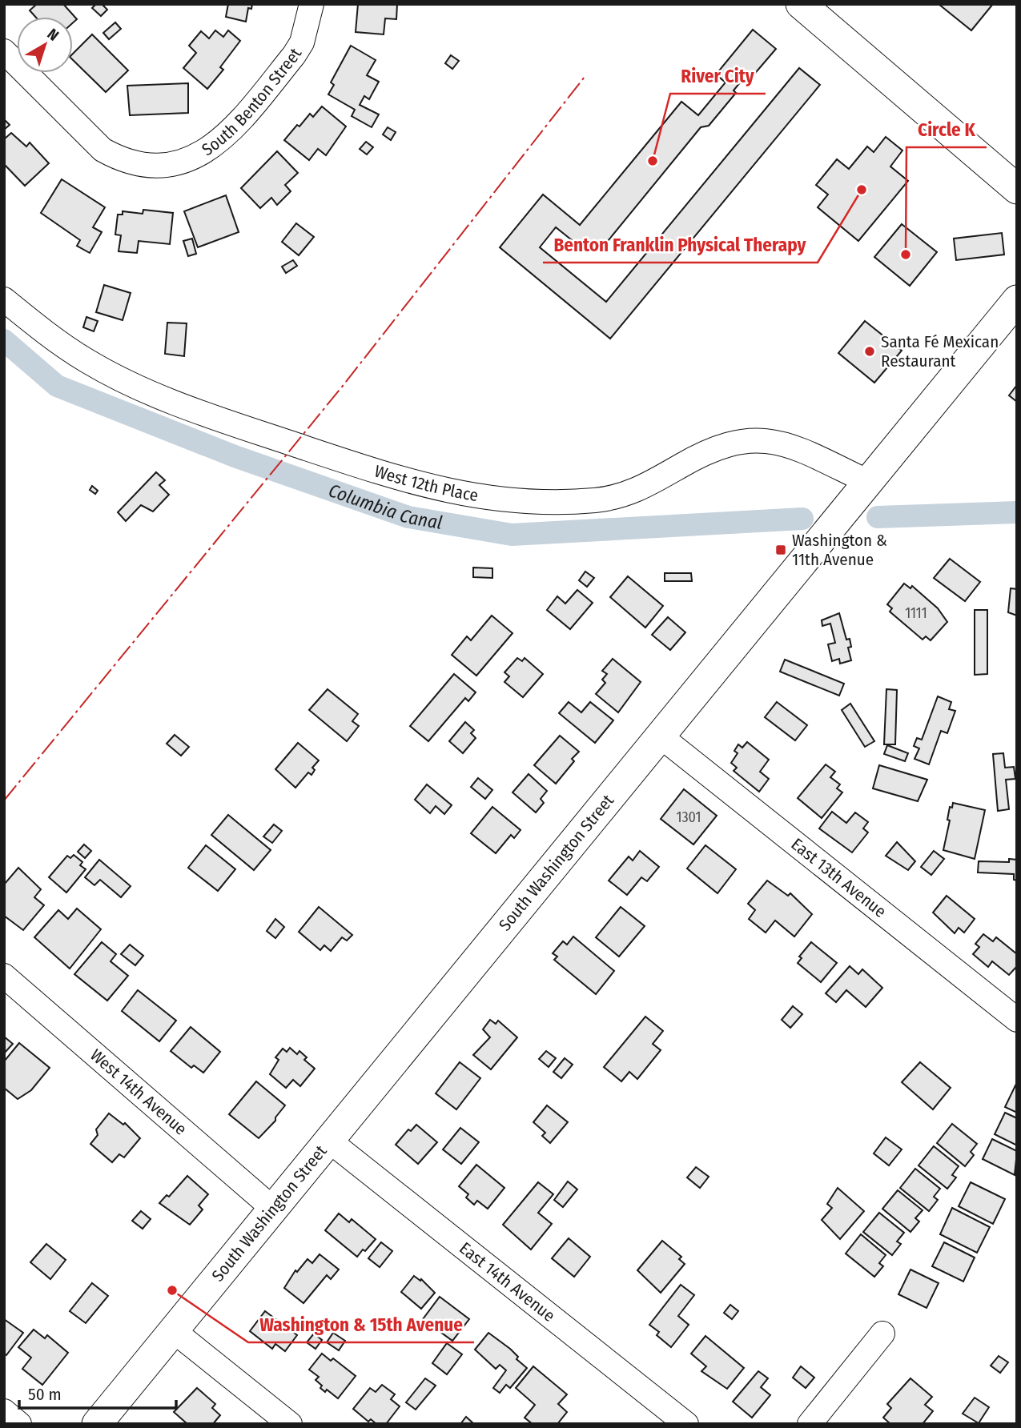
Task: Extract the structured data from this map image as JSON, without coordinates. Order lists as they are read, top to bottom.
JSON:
{
  "streets": {
    "main road": ["South Washington Street"],
    "street": [
      "South Benton Street",
      "West 12th Place",
      "East 13th Avenue",
      "West 14th Avenue",
      "East 14th Avenue"
    ]
  },
  "crossings": [
    ["West 12th Place", "South Washington Street"],
    ["South Washington Street", "East 13th Avenue"],
    ["South Washington Street", "West 14th Avenue"],
    ["South Washington Street", "East 14th Avenue"]
  ],
  "water": ["Columbia Canal"],
  "places": {
    "other": [
      "River City",
      "Benton Franklin Physical Therapy",
      "Circle K",
      "Santa Fé Mexican Restaurant",
      "Washington & 15th Avenue"
    ],
    "transit": ["Washington & 11th Avenue"]
  },
  "house_numbers": ["1111", "1301"],
  "scale_bar": "50 m",
  "north": "top right"
}
